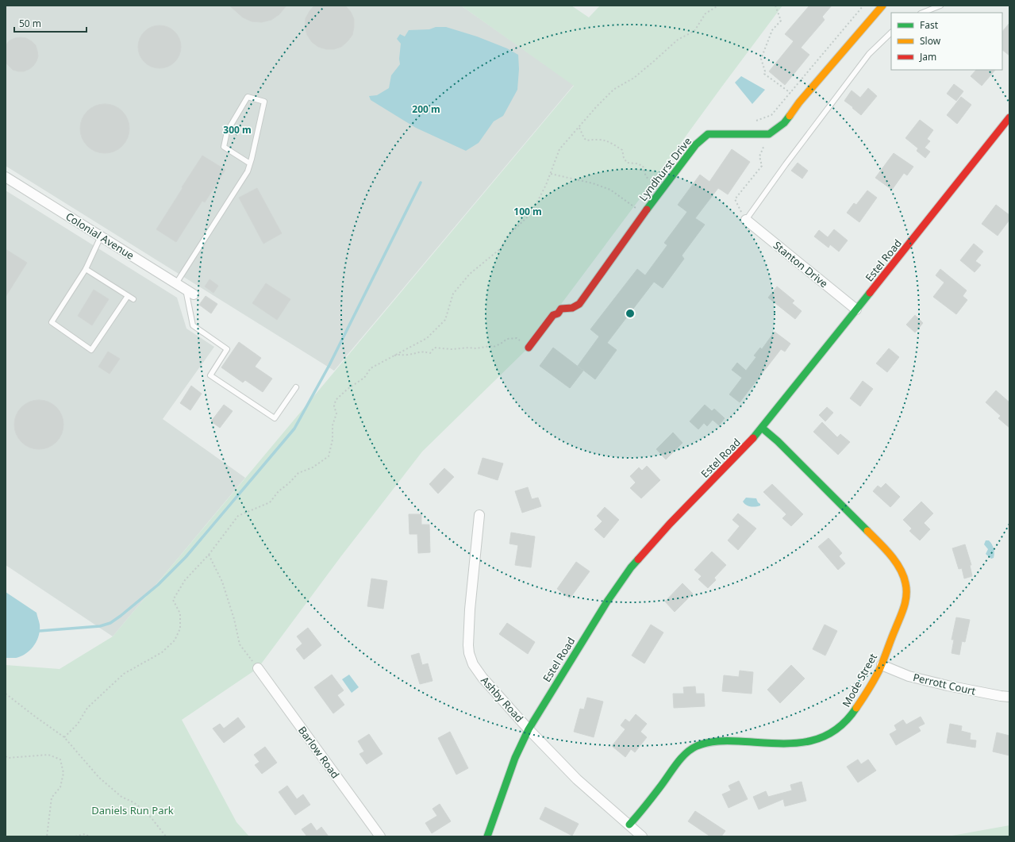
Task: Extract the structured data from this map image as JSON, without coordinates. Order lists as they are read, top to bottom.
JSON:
{
  "streets": {
    "street": [
      "Lyndhurst Drive",
      "Colonial Avenue",
      "Estel Road",
      "Stanton Drive",
      "Mode Street",
      "Perrott Court",
      "Ashby Road",
      "Barlow Road"
    ]
  },
  "crossings": [
    ["Estel Road", "Stanton Drive"],
    ["Estel Road", "Mode Street"],
    ["Estel Road", "Ashby Road"],
    ["Mode Street", "Perrott Court"],
    ["Mode Street", "Ashby Road"]
  ],
  "parks": ["Daniels Run Park"],
  "legend": ["Fast", "Slow", "Jam"],
  "scale_bar": "50 m",
  "rings": ["200 m", "300 m", "100 m"]
}
